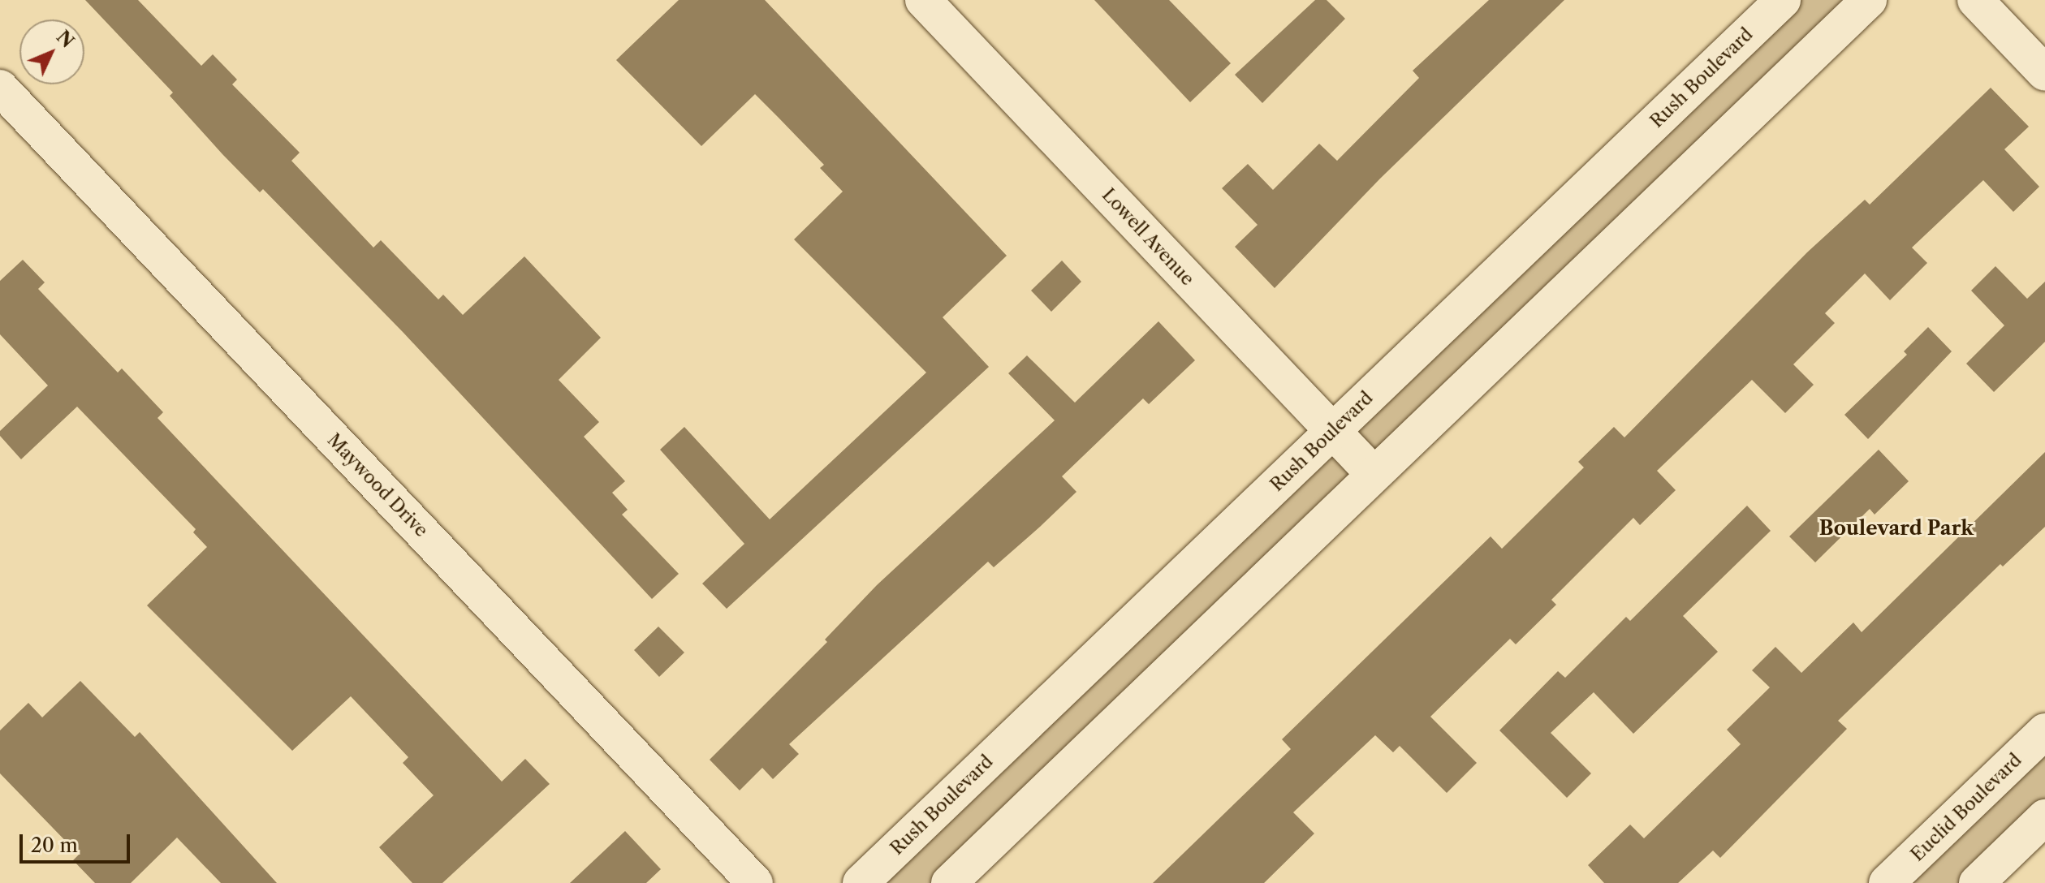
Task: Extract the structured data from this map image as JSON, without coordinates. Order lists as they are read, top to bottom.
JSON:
{
  "streets": {
    "street": [
      "Rush Boulevard",
      "Lowell Avenue",
      "Maywood Drive",
      "Euclid Boulevard"
    ]
  },
  "crossings": [
    ["Rush Boulevard", "Lowell Avenue"]
  ],
  "districts": ["Boulevard Park"],
  "scale_bar": "20 m",
  "north": "top right"
}
